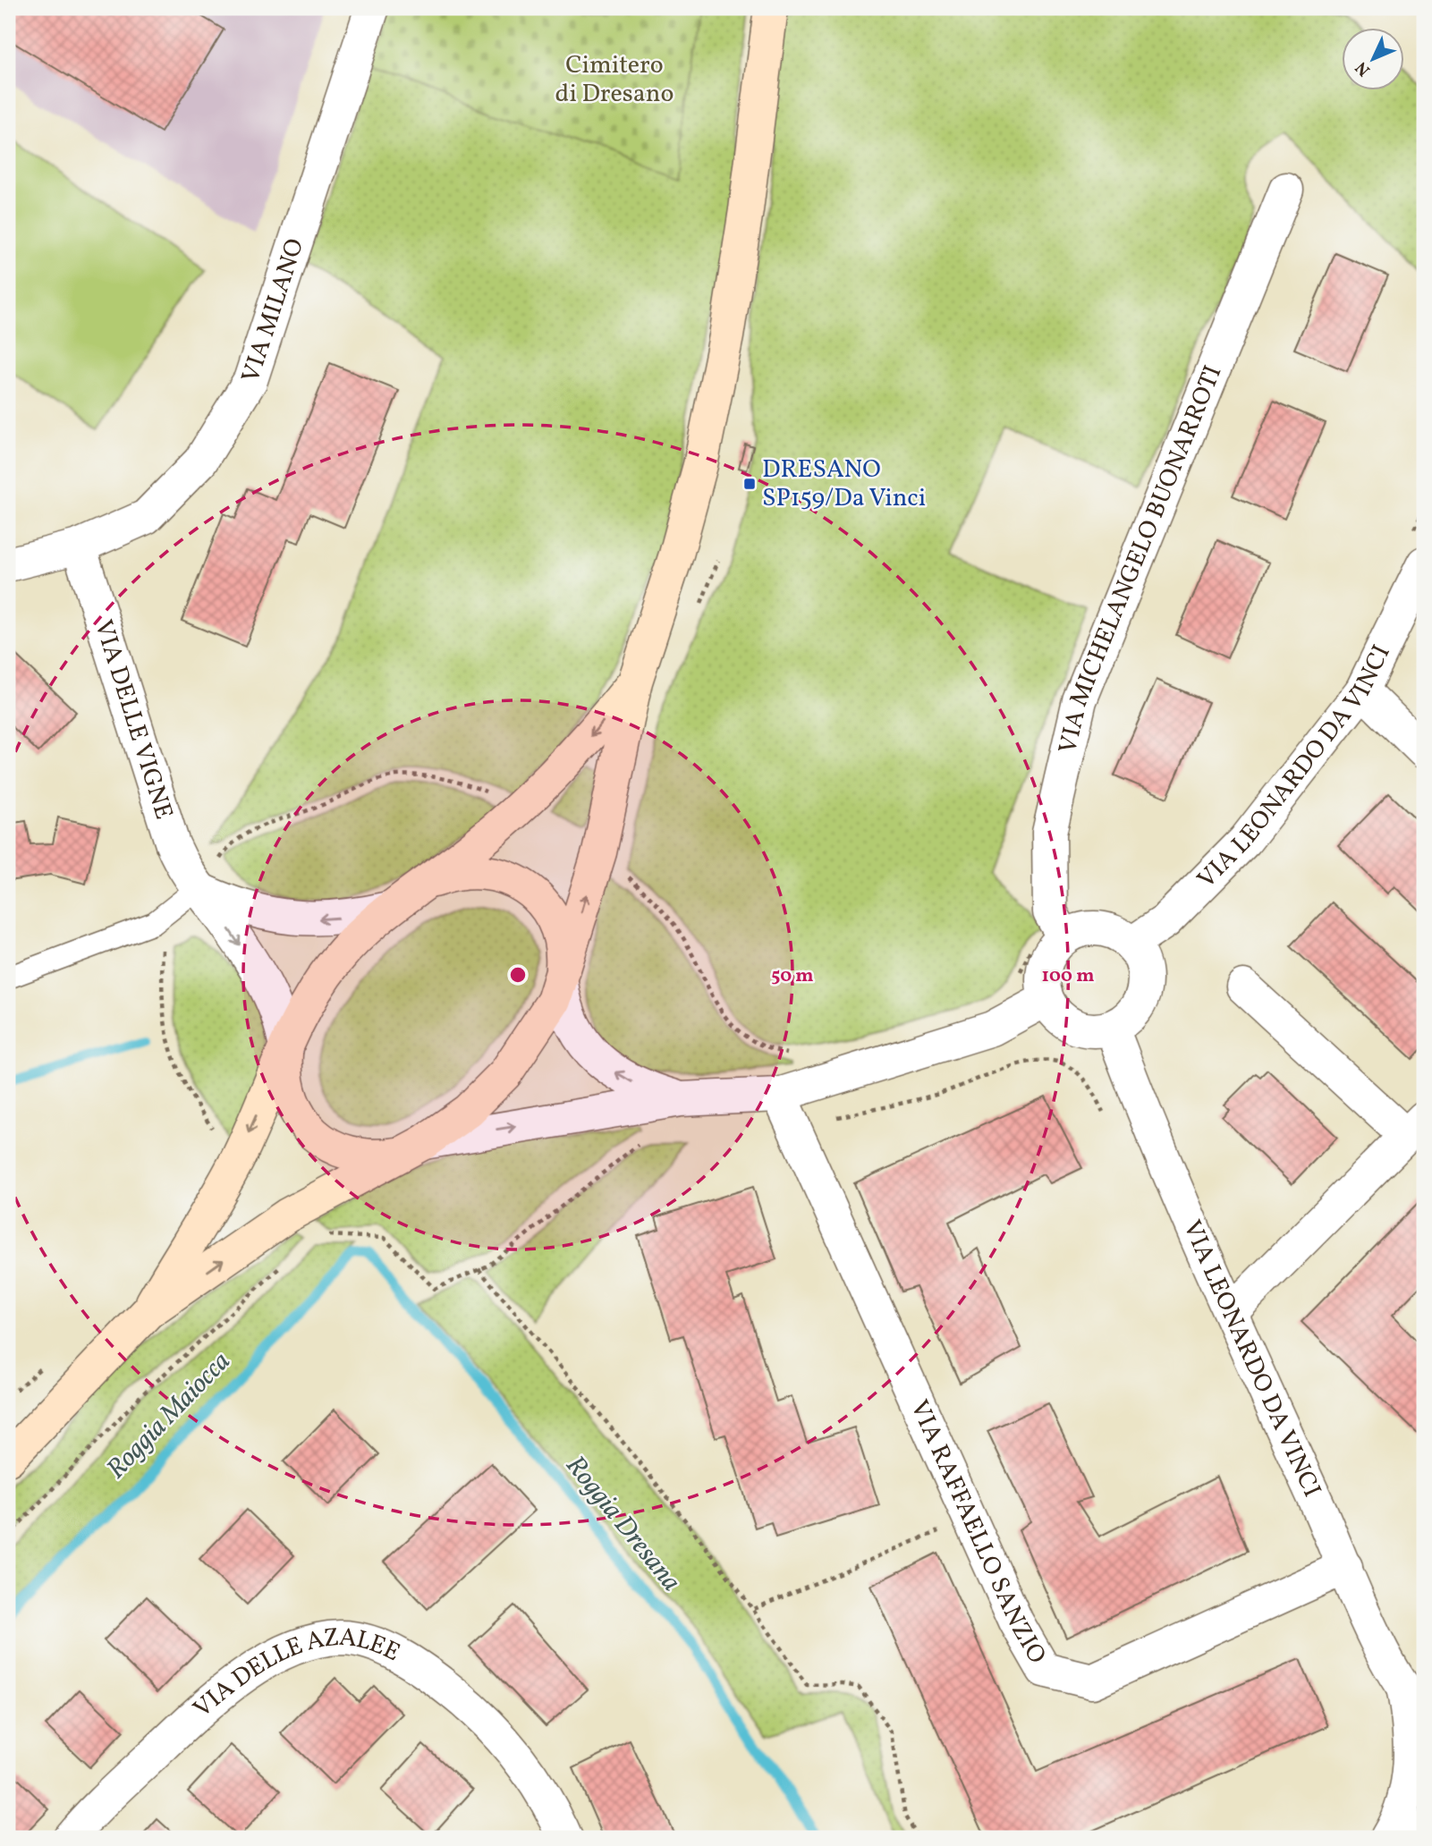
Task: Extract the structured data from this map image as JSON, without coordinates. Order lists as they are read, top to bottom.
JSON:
{
  "streets": {
    "street": [
      "VIA MILANO",
      "VIA MICHELANGELO BUONARROTI",
      "VIA DELLE VIGNE",
      "VIA LEONARDO DA VINCI",
      "VIA RAFFAELLO SANZIO",
      "VIA DELLE AZALEE"
    ]
  },
  "crossings": [
    ["VIA MILANO", "VIA DELLE VIGNE"],
    ["VIA MICHELANGELO BUONARROTI", "VIA LEONARDO DA VINCI"],
    ["VIA LEONARDO DA VINCI", "VIA RAFFAELLO SANZIO"]
  ],
  "water": ["Roggia Maiocca", "Roggia Dresana"],
  "parks": ["Cimitero di Dresano"],
  "places": {
    "transit": ["DRESANO SP159/Da Vinci"]
  },
  "north": "bottom left",
  "rings": ["50 m", "100 m"]
}
